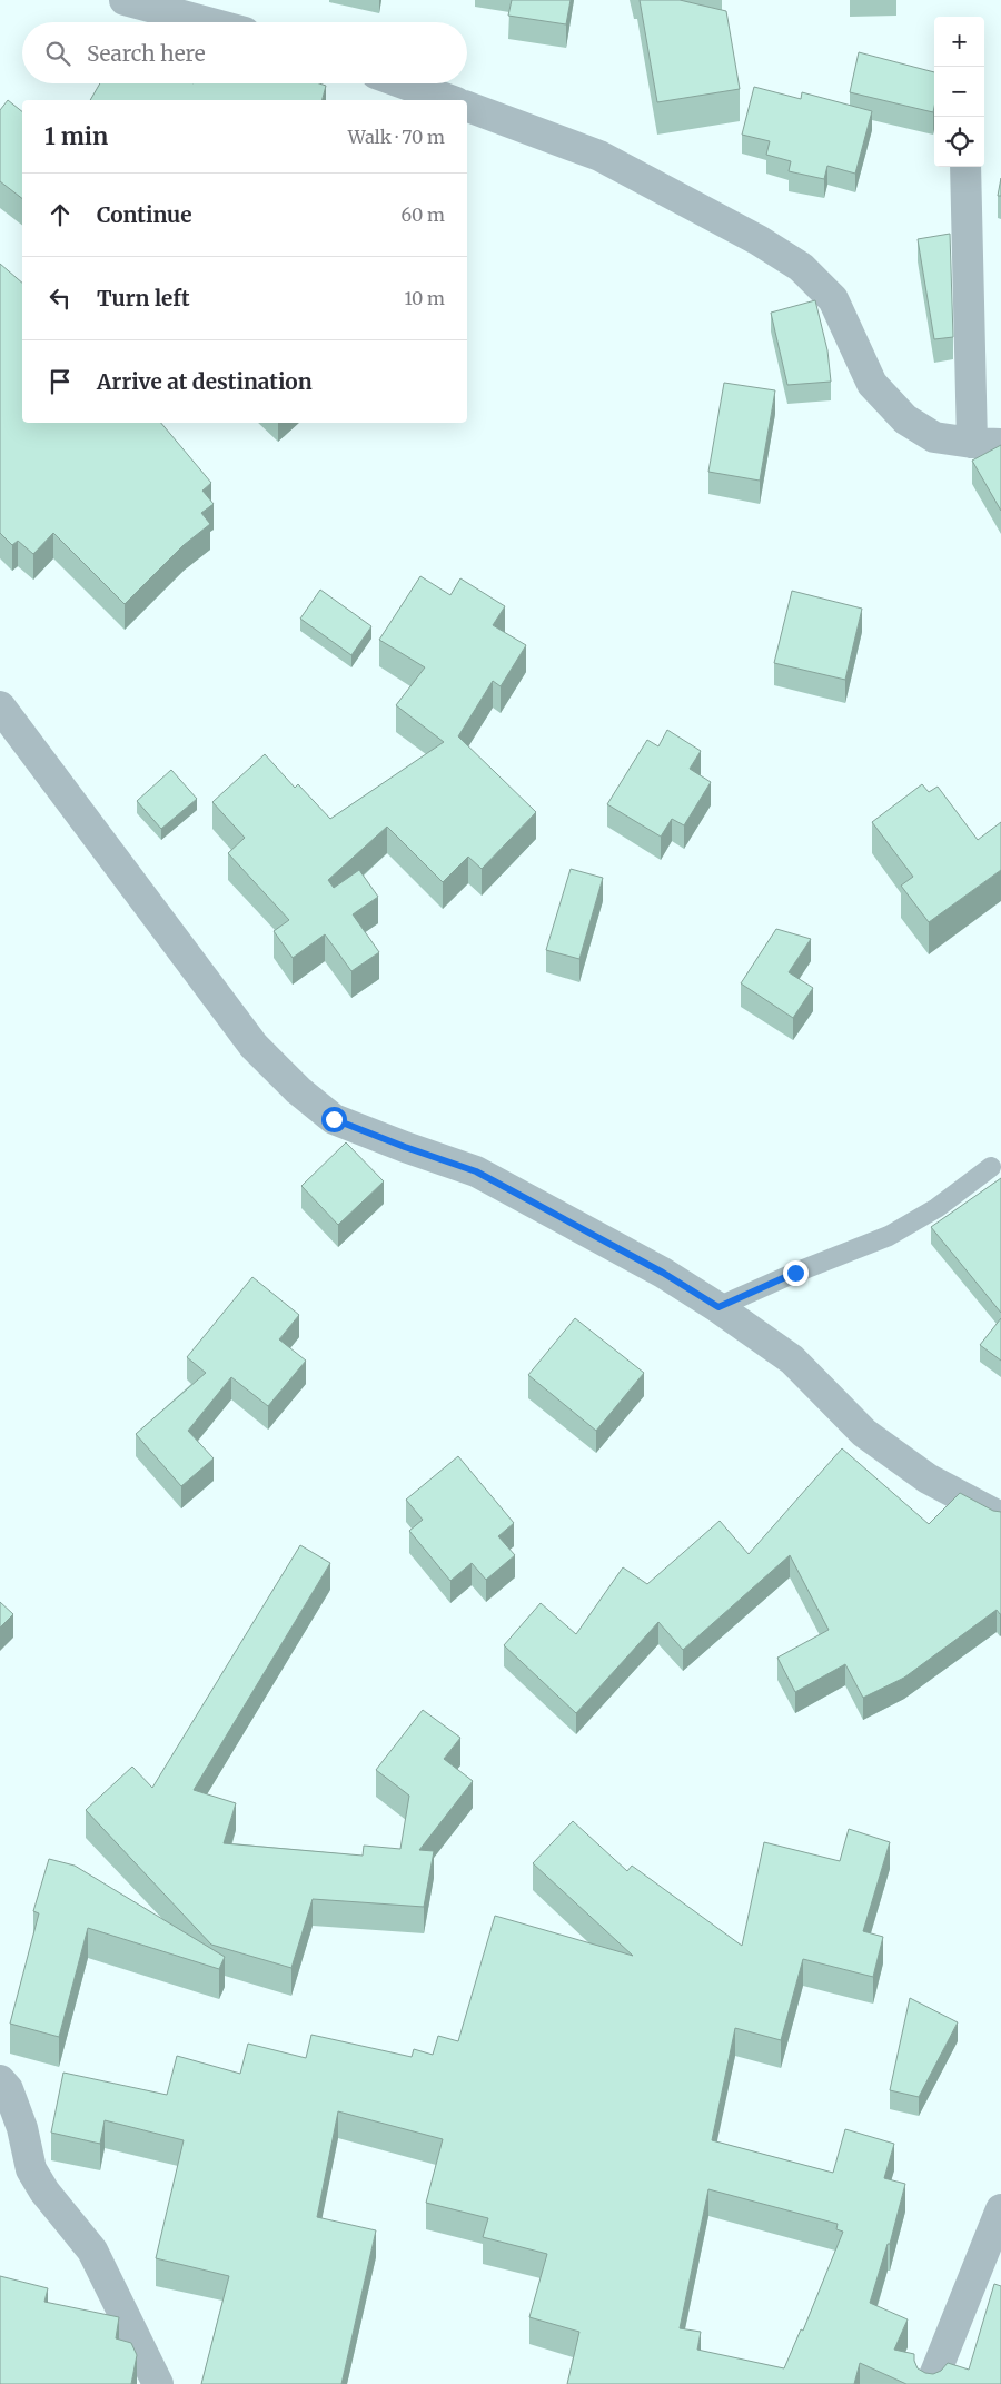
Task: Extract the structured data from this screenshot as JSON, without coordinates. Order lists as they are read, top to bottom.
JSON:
{
  "page": {
    "map_buttons": ["+", "−"],
    "search": "Search here",
    "heading": ["1 min", "Walk · 70 m"],
    "list": [
      ["Continue", "60 m"],
      ["Turn left", "10 m"],
      "Arrive at destination"
    ]
  }
}
